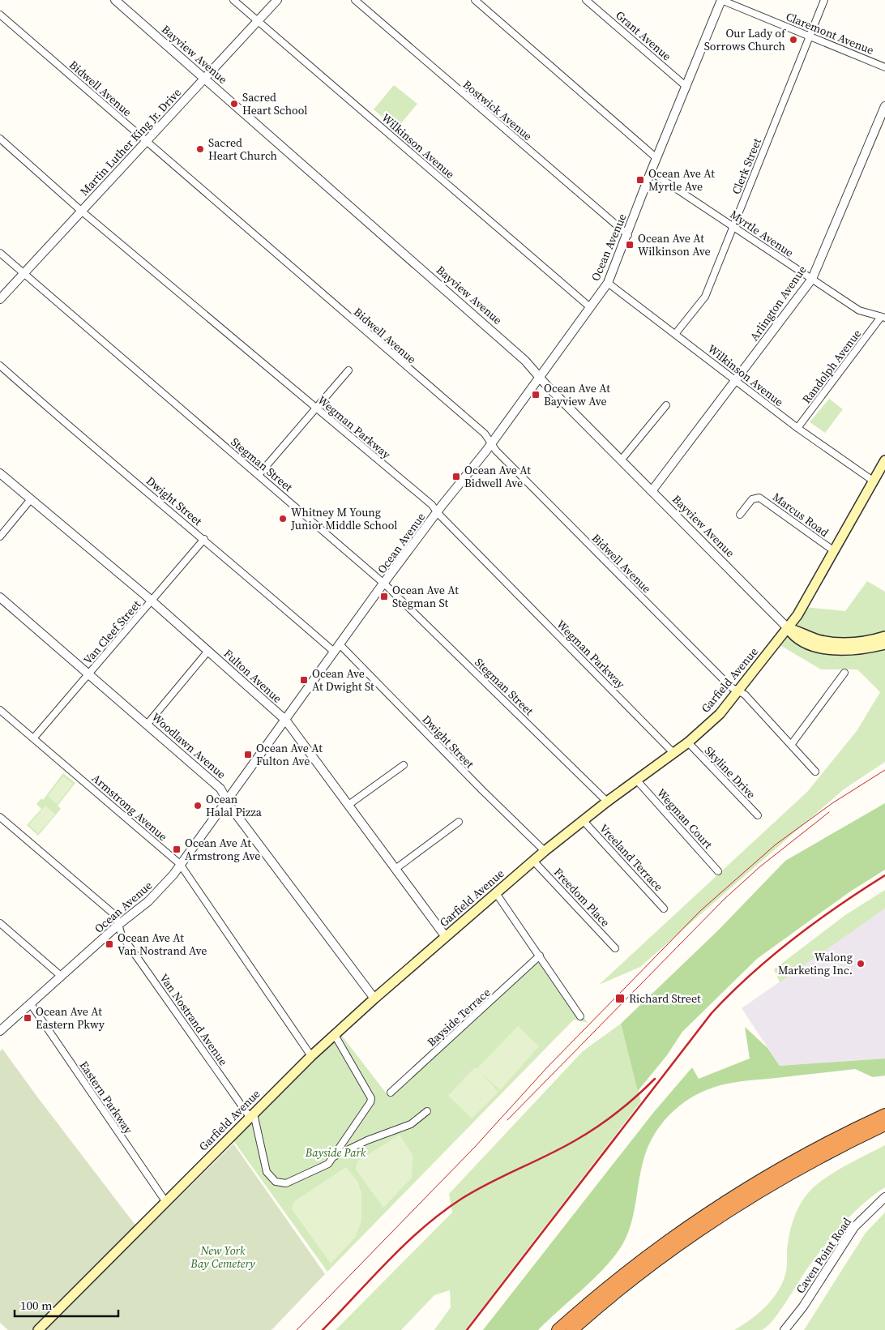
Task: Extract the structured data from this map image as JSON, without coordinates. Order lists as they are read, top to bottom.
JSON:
{
  "streets": {
    "main road": ["Bayview Avenue", "Garfield Avenue"],
    "street": [
      "Claremont Avenue",
      "Grant Avenue",
      "Bidwell Avenue",
      "Bostwick Avenue",
      "Martin Luther King Jr. Drive",
      "Wilkinson Avenue",
      "Clerk Street",
      "Myrtle Avenue",
      "Ocean Avenue",
      "Arlington Avenue",
      "Randolph Avenue",
      "Wegman Parkway",
      "Stegman Street",
      "Dwight Street",
      "Marcus Road",
      "Van Cleef Street",
      "Fulton Avenue",
      "Woodlawn Avenue",
      "Skyline Drive",
      "Armstrong Avenue",
      "Wegman Court",
      "Vreeland Terrace",
      "Freedom Place",
      "Bayside Terrace",
      "Van Nostrand Avenue",
      "Eastern Parkway",
      "Caven Point Road"
    ]
  },
  "crossings": [
    ["Claremont Avenue", "Clerk Street"],
    ["Claremont Avenue", "Ocean Avenue"],
    ["Grant Avenue", "Ocean Avenue"],
    ["Bayview Avenue", "Martin Luther King Jr. Drive"],
    ["Bayview Avenue", "Ocean Avenue"],
    ["Bayview Avenue", "Arlington Avenue"],
    ["Bayview Avenue", "Garfield Avenue"],
    ["Bidwell Avenue", "Martin Luther King Jr. Drive"],
    ["Bidwell Avenue", "Ocean Avenue"],
    ["Bidwell Avenue", "Garfield Avenue"],
    ["Bostwick Avenue", "Ocean Avenue"],
    ["Martin Luther King Jr. Drive", "Wilkinson Avenue"],
    ["Martin Luther King Jr. Drive", "Wegman Parkway"],
    ["Martin Luther King Jr. Drive", "Stegman Street"],
    ["Wilkinson Avenue", "Clerk Street"],
    ["Wilkinson Avenue", "Ocean Avenue"],
    ["Wilkinson Avenue", "Arlington Avenue"],
    ["Wilkinson Avenue", "Randolph Avenue"],
    ["Wilkinson Avenue", "Garfield Avenue"],
    ["Clerk Street", "Myrtle Avenue"],
    ["Myrtle Avenue", "Ocean Avenue"],
    ["Myrtle Avenue", "Arlington Avenue"],
    ["Myrtle Avenue", "Randolph Avenue"],
    ["Ocean Avenue", "Wegman Parkway"],
    ["Ocean Avenue", "Stegman Street"],
    ["Ocean Avenue", "Dwight Street"],
    ["Ocean Avenue", "Fulton Avenue"],
    ["Ocean Avenue", "Woodlawn Avenue"],
    ["Ocean Avenue", "Armstrong Avenue"],
    ["Ocean Avenue", "Van Nostrand Avenue"],
    ["Ocean Avenue", "Eastern Parkway"],
    ["Wegman Parkway", "Garfield Avenue"],
    ["Stegman Street", "Garfield Avenue"],
    ["Dwight Street", "Van Cleef Street"],
    ["Dwight Street", "Garfield Avenue"],
    ["Marcus Road", "Garfield Avenue"],
    ["Van Cleef Street", "Fulton Avenue"],
    ["Van Cleef Street", "Woodlawn Avenue"],
    ["Van Cleef Street", "Armstrong Avenue"],
    ["Fulton Avenue", "Garfield Avenue"],
    ["Garfield Avenue", "Woodlawn Avenue"],
    ["Garfield Avenue", "Skyline Drive"],
    ["Garfield Avenue", "Armstrong Avenue"],
    ["Garfield Avenue", "Wegman Court"],
    ["Garfield Avenue", "Vreeland Terrace"],
    ["Garfield Avenue", "Freedom Place"],
    ["Garfield Avenue", "Van Nostrand Avenue"],
    ["Garfield Avenue", "Eastern Parkway"]
  ],
  "parks": ["Bayside Park", "New York Bay Cemetery"],
  "places": {
    "other": [
      "Our Lady of Sorrows Church",
      "Sacred Heart School",
      "Sacred Heart Church",
      "Whitney M Young Junior Middle School",
      "Ocean Halal Pizza",
      "Walong Marketing Inc."
    ],
    "transit": [
      "Ocean Ave At Myrtle Ave",
      "Ocean Ave At Wilkinson Ave",
      "Ocean Ave At Bayview Ave",
      "Ocean Ave At Bidwell Ave",
      "Ocean Ave At Stegman St",
      "Ocean Ave At Dwight St",
      "Ocean Ave At Fulton Ave",
      "Ocean Ave At Armstrong Ave",
      "Ocean Ave At Van Nostrand Ave",
      "Richard Street",
      "Ocean Ave At Eastern Pkwy"
    ]
  },
  "scale_bar": "100 m"
}
